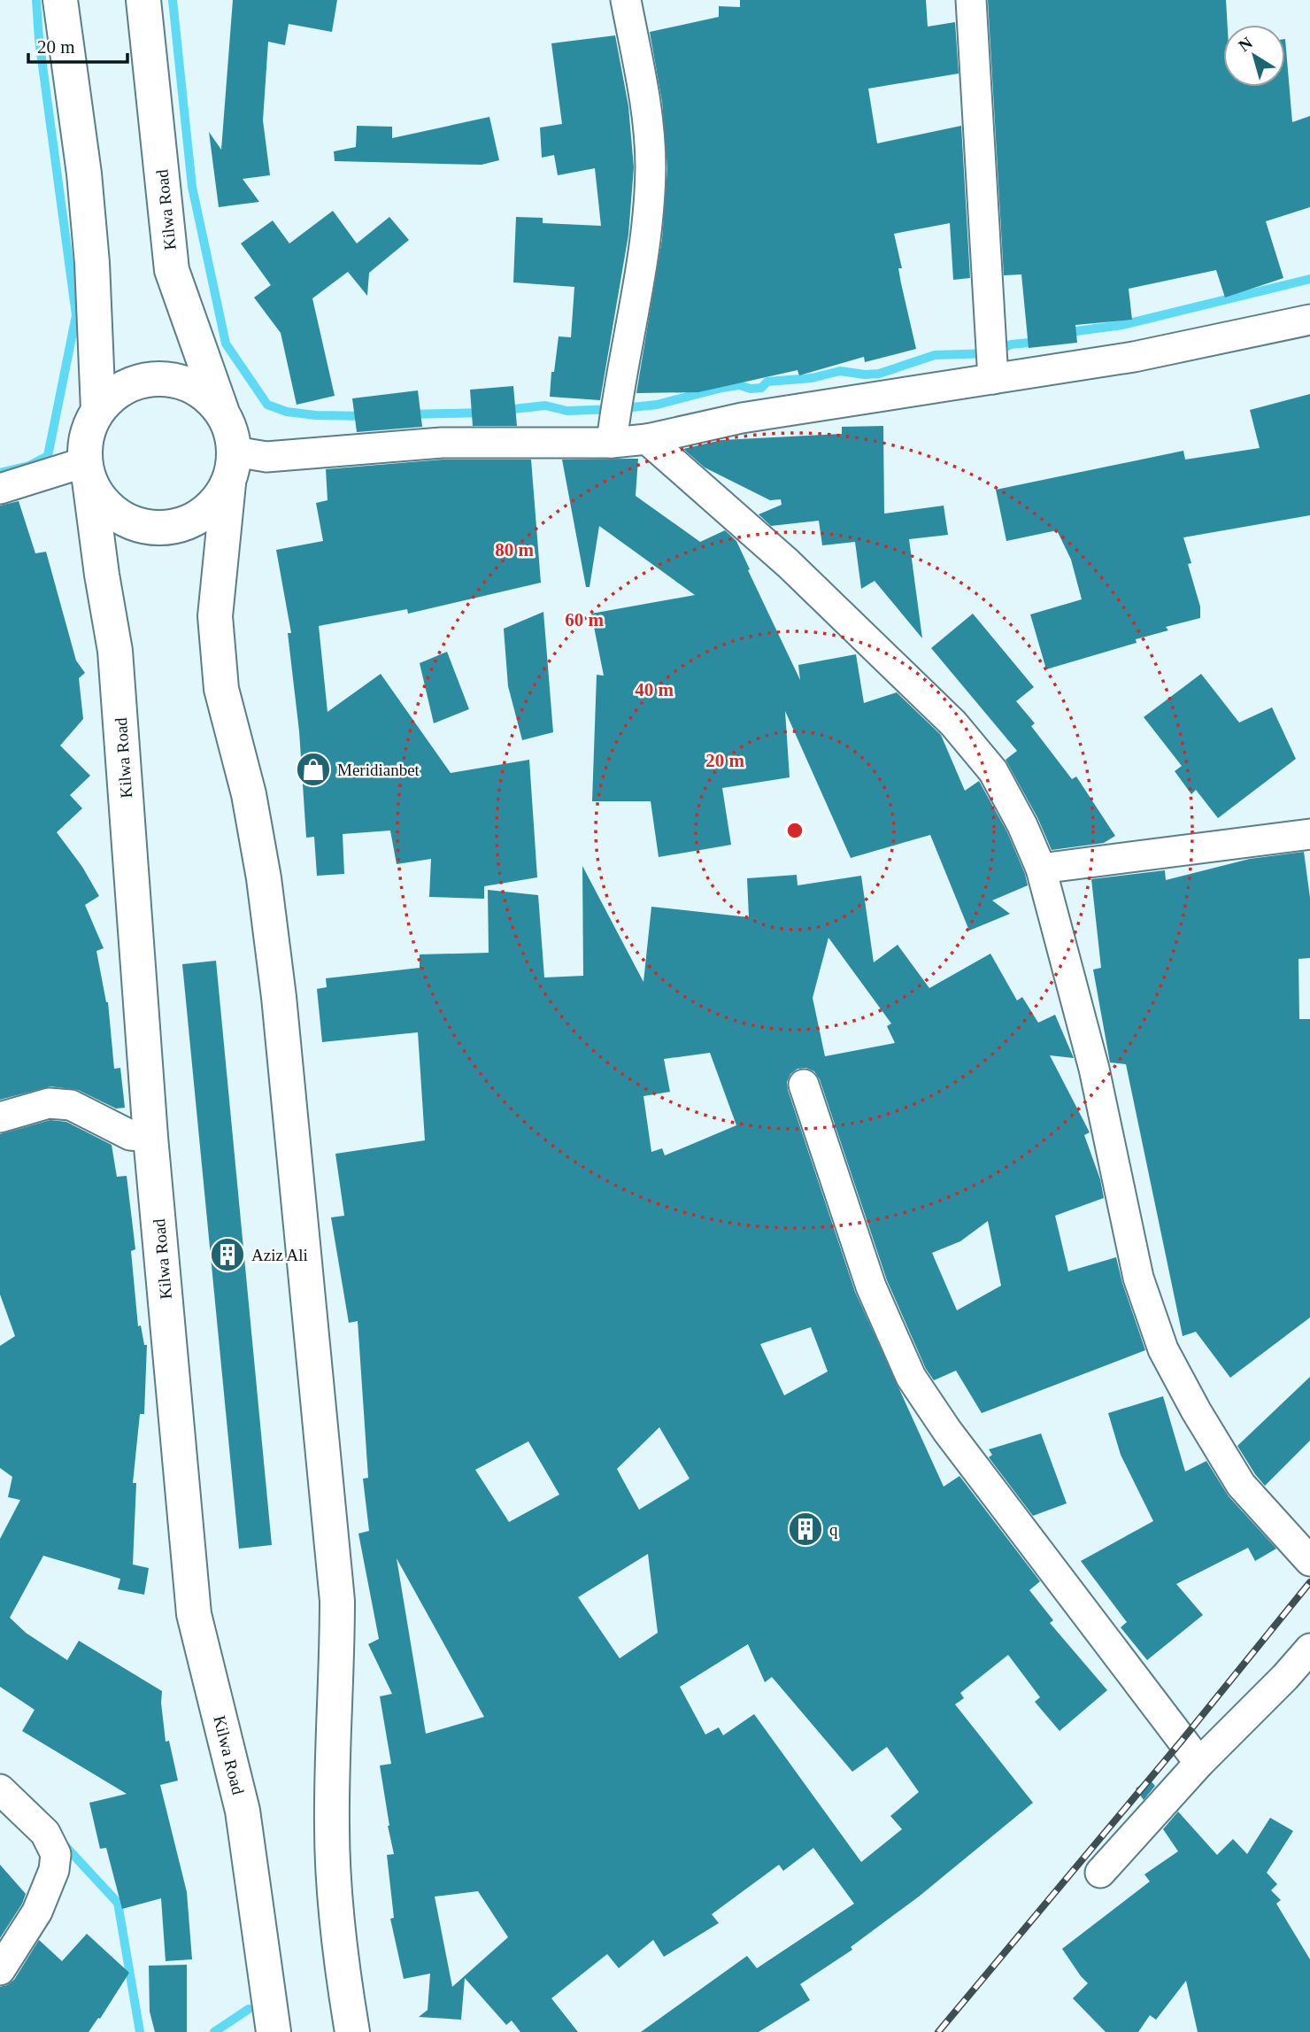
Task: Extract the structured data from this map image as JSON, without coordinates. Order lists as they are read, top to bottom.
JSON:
{
  "streets": {
    "highway": ["Kilwa Road"]
  },
  "places": {
    "shop": ["Meridianbet"],
    "building": ["Aziz Ali", "q"]
  },
  "scale_bar": "20 m",
  "north": "top left",
  "rings": [
    "80 m",
    "60 m",
    "40 m",
    "20 m"
  ]
}
